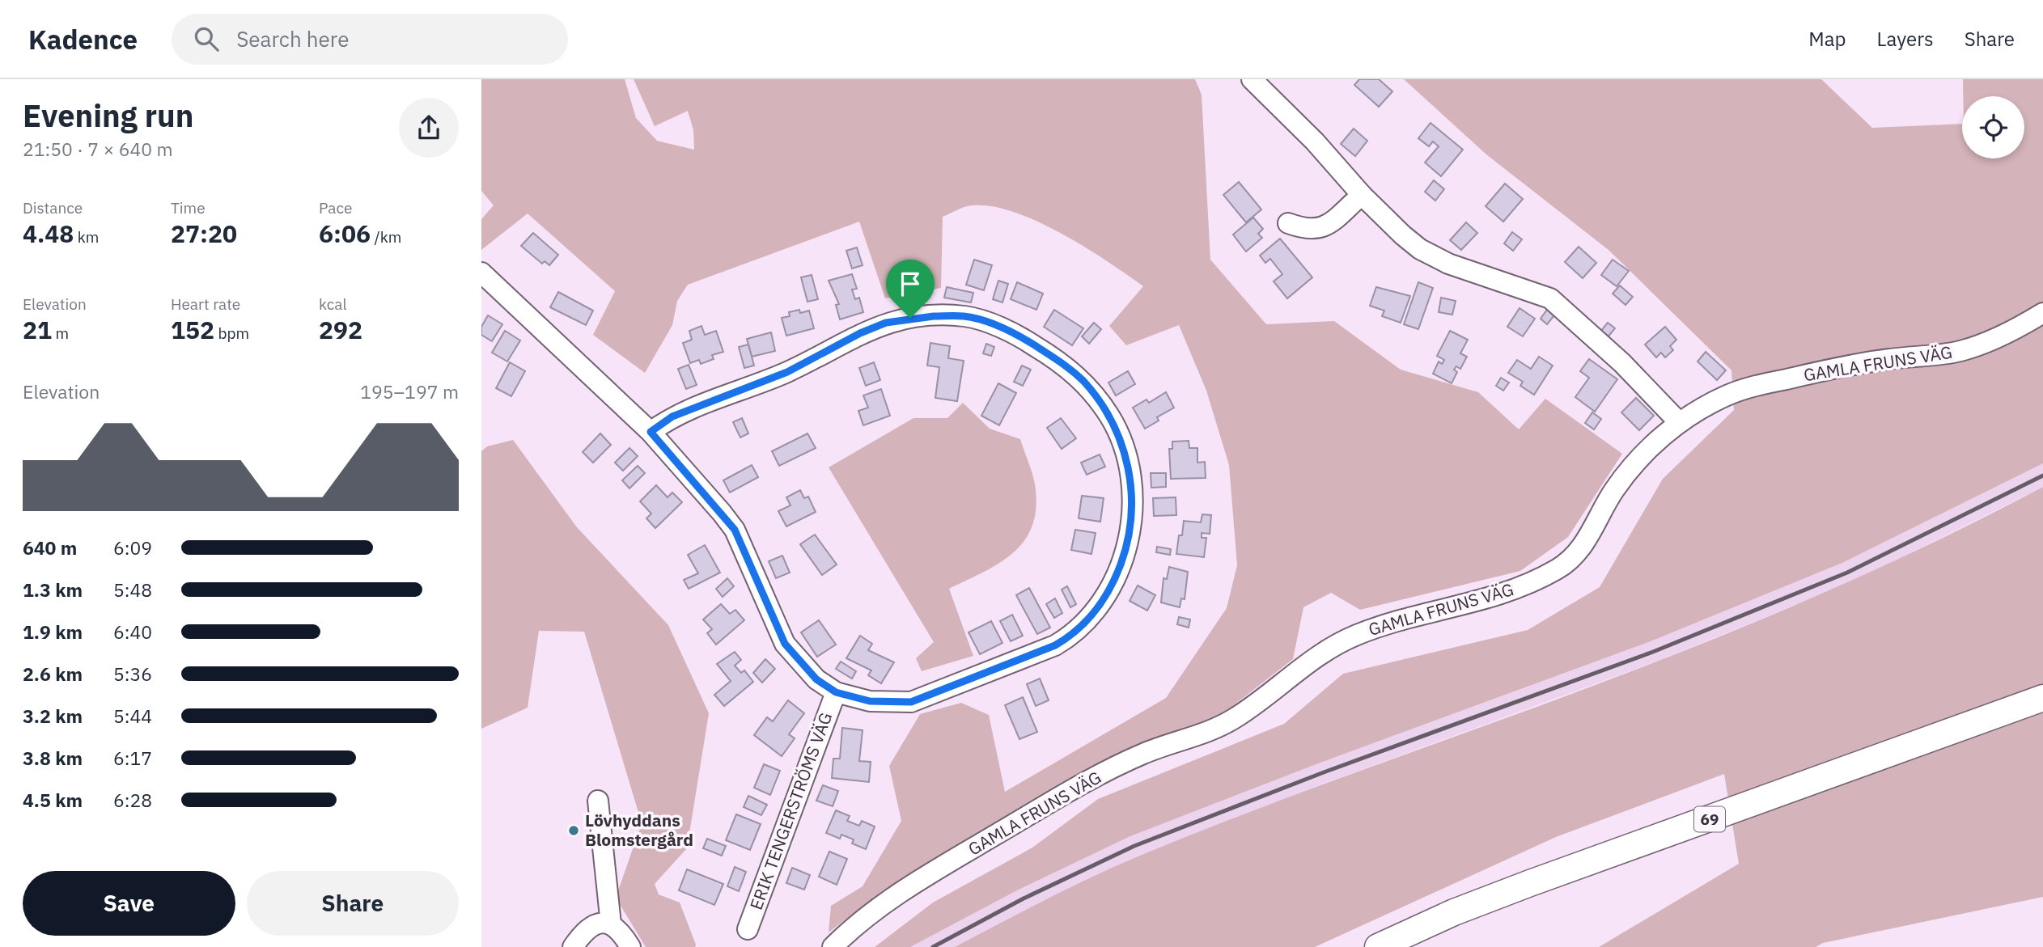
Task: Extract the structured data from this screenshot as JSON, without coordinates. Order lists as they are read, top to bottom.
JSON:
{
  "streets": {
    "main road": ["69"],
    "street": ["GAMLA FRUNS VÄG", "ERIK TENGERSTRÖMS VÄG"]
  },
  "places": ["Lövhyddans Blomstergård"],
  "page": {
    "header": "Kadence",
    "search": "Search here",
    "nav": ["Map", "Layers", "Share"],
    "heading": ["Evening run", "21:50 · 7 × 640 m"],
    "stats": [
      ["Distance", "4.48 km"],
      ["Time", "27:20"],
      ["Pace", "6:06 /km"],
      ["Elevation", "21 m"],
      ["Heart rate", "152 bpm"],
      ["kcal", "292"]
    ],
    "chart": ["Elevation", "195–197 m"],
    "list": [
      {
        "name": "640 m",
        "note": "6:09"
      },
      {
        "name": "1.3 km",
        "note": "5:48"
      },
      {
        "name": "1.9 km",
        "note": "6:40"
      },
      {
        "name": "2.6 km",
        "note": "5:36"
      },
      {
        "name": "3.2 km",
        "note": "5:44"
      },
      {
        "name": "3.8 km",
        "note": "6:17"
      },
      {
        "name": "4.5 km",
        "note": "6:28"
      }
    ],
    "buttons": ["Save", "Share"]
  }
}
